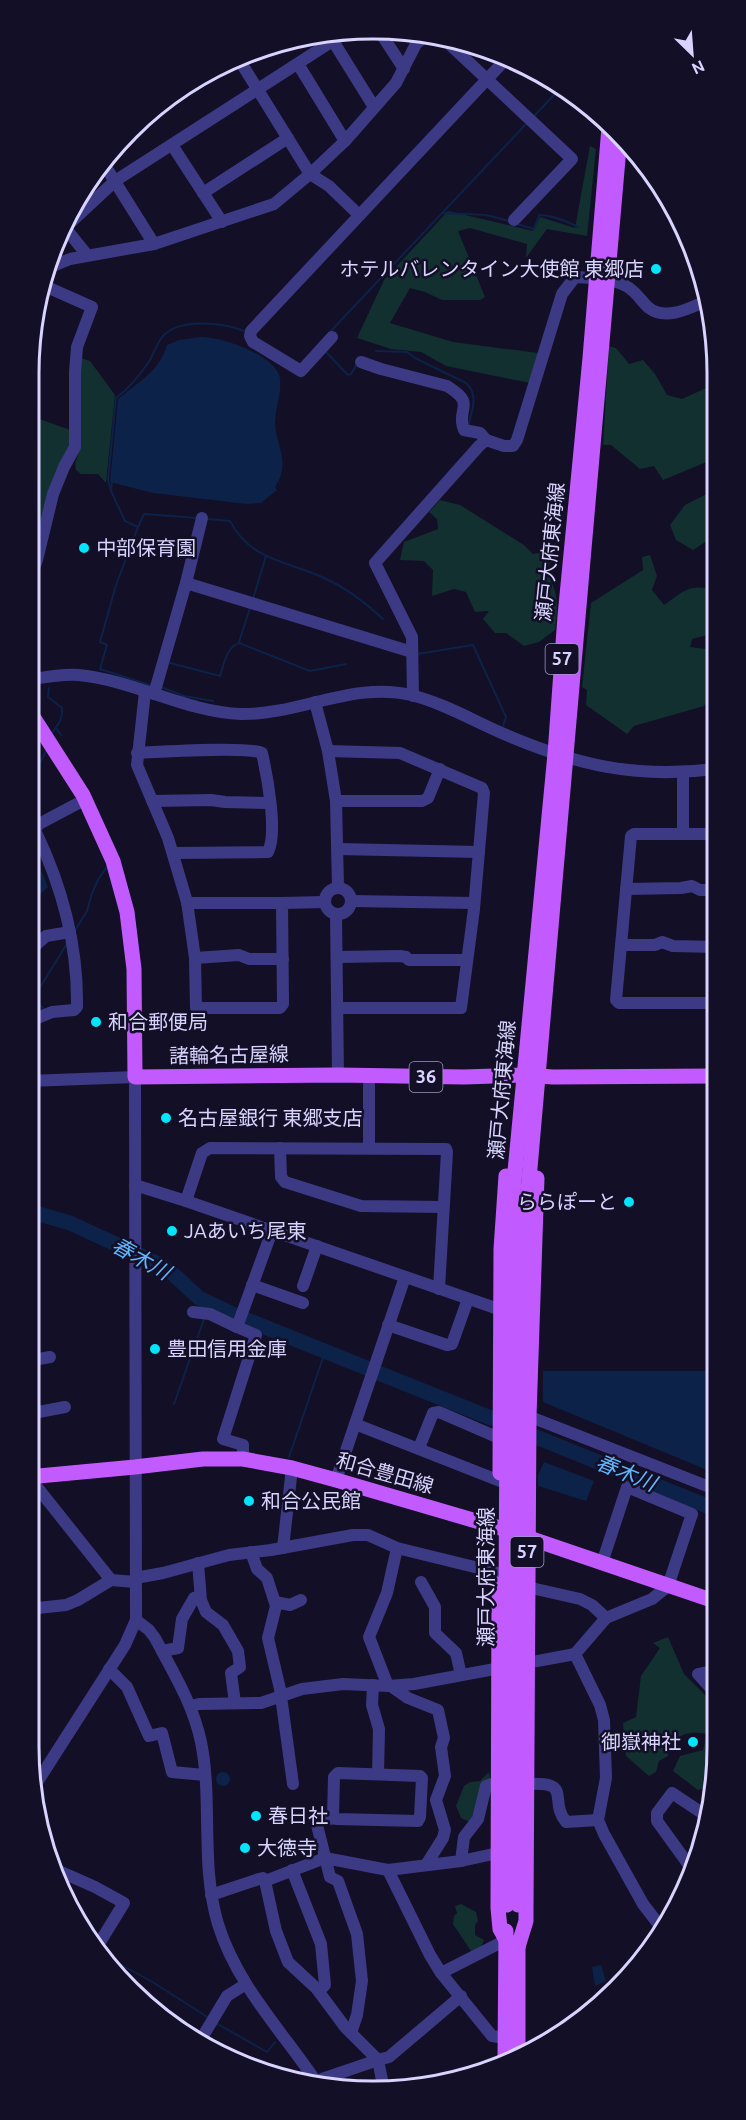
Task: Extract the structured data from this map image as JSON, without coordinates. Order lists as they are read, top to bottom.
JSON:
{
  "streets": {
    "main road": [
      "瀬戸大府東海線",
      "57",
      "諸輪名古屋線",
      "36",
      "和合豊田線"
    ]
  },
  "crossings": [
    ["瀬戸大府東海線", "57"],
    ["瀬戸大府東海線", "諸輪名古屋線"],
    ["57", "和合豊田線"]
  ],
  "water": ["春木川"],
  "places": [
    "ホテルバレンタイン大使館 東郷店",
    "中部保育園",
    "和合郵便局",
    "名古屋銀行 東郷支店",
    "ららぽーと",
    "JAあいち尾東",
    "豊田信用金庫",
    "和合公民館",
    "御嶽神社",
    "春日社",
    "大徳寺"
  ],
  "north": "bottom right"
}
